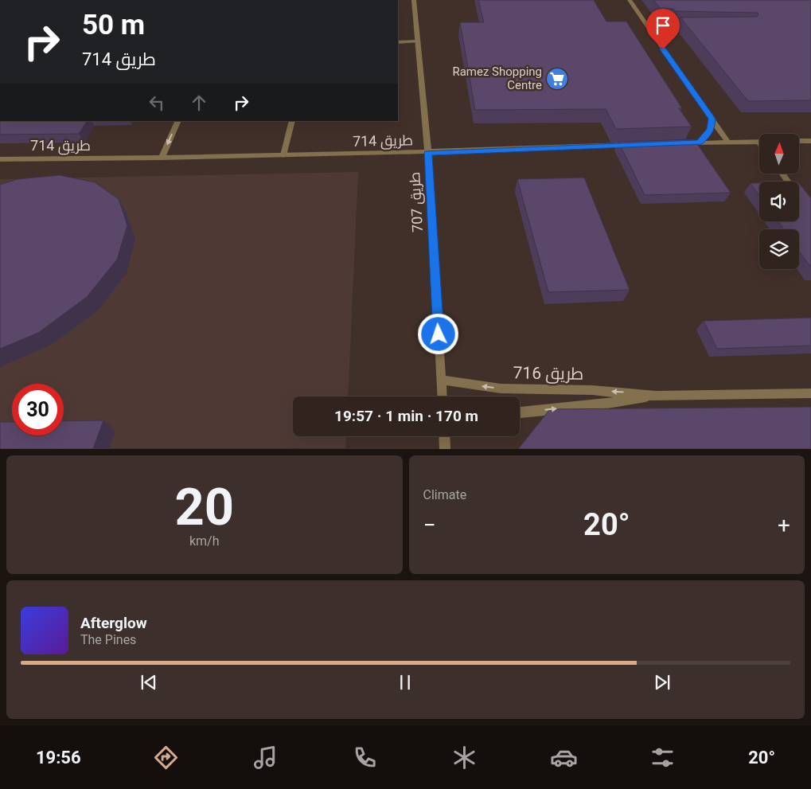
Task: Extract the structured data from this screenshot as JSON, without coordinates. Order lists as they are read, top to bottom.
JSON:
{
  "streets": {
    "street": ["طريق 714", "طريق 707", "طريق 716"]
  },
  "crossings": [
    ["طريق 714", "طريق 707"],
    ["طريق 707", "طريق 716"]
  ],
  "places": {
    "supermarket": ["Ramez Shopping Centre"]
  },
  "north": "top",
  "page": {
    "turn": ["50 m", "طريق 714"],
    "limit": "30",
    "trip": "19:57 · 1 min · 170 m",
    "tile": [
      ["20", "km/h"],
      "Climate"
    ],
    "heat": ["−", "20°", "+"],
    "song": ["Afterglow", "The Pines"],
    "tabs": ["19:56", "20°"]
  }
}
